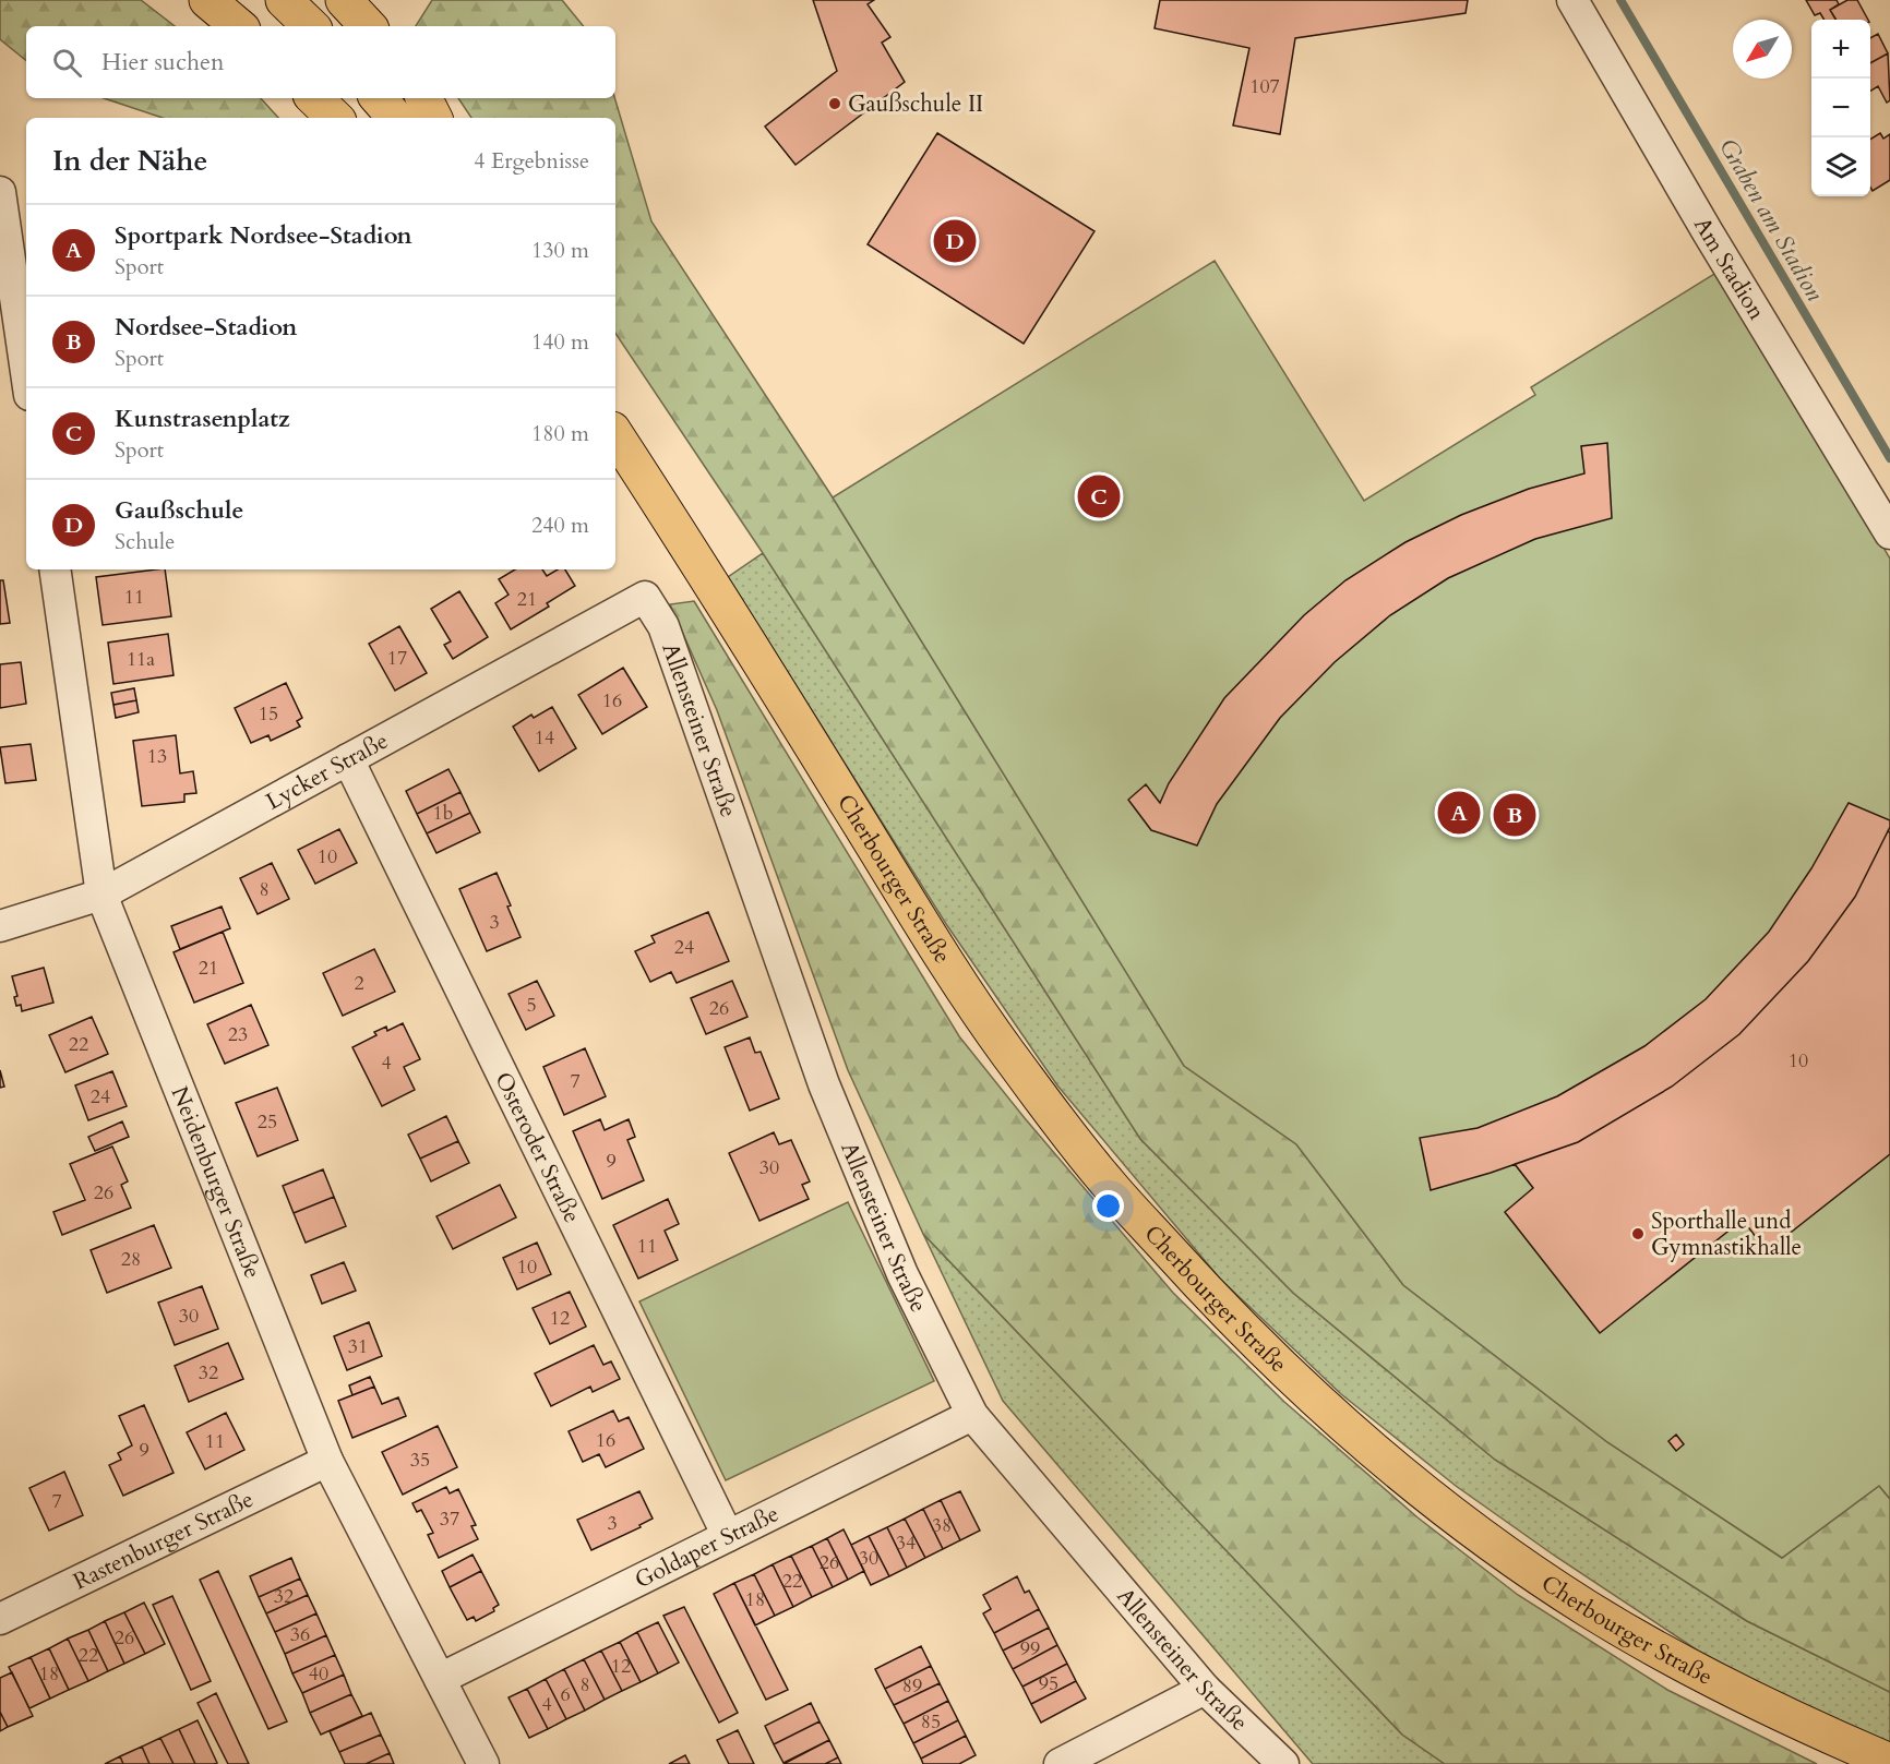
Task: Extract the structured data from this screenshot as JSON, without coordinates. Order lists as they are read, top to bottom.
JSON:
{
  "streets": {
    "main road": ["Cherbourger Straße"],
    "street": [
      "Am Stadion",
      "Allensteiner Straße",
      "Lycker Straße",
      "Osteroder Straße",
      "Neidenburger Straße",
      "Rastenburger Straße",
      "Goldaper Straße"
    ]
  },
  "crossings": [
    ["Allensteiner Straße", "Lycker Straße"],
    ["Allensteiner Straße", "Goldaper Straße"],
    ["Lycker Straße", "Osteroder Straße"],
    ["Lycker Straße", "Neidenburger Straße"],
    ["Osteroder Straße", "Goldaper Straße"],
    ["Neidenburger Straße", "Rastenburger Straße"],
    ["Neidenburger Straße", "Goldaper Straße"]
  ],
  "water": ["Graben am Stadion"],
  "places": ["Gaußschule II", "Sporthalle und Gymnastikhalle"],
  "house_numbers": [
    "107",
    "11",
    "21",
    "17",
    "11a",
    "16",
    "15",
    "14",
    "13",
    "1b",
    "10",
    "8",
    "3",
    "24",
    "21",
    "2",
    "5",
    "26",
    "23",
    "22",
    "10",
    "4",
    "7",
    "24",
    "25",
    "9",
    "30",
    "26",
    "11",
    "28",
    "10",
    "30",
    "12",
    "31",
    "32",
    "16",
    "11",
    "9",
    "35",
    "7",
    "37",
    "3",
    "38",
    "34",
    "30",
    "26",
    "22",
    "32",
    "18",
    "36",
    "26",
    "99",
    "22",
    "12",
    "18",
    "40",
    "95",
    "8",
    "89",
    "6",
    "4",
    "85"
  ],
  "north": "bottom left",
  "page": {
    "map_buttons": ["+", "−"],
    "search": "Hier suchen",
    "heading": ["In der Nähe", "4 Ergebnisse"],
    "list": [
      {
        "mark": "A",
        "name": "Sportpark Nordsee-Stadion",
        "note": "Sport",
        "value": "130 m"
      },
      {
        "mark": "B",
        "name": "Nordsee-Stadion",
        "note": "Sport",
        "value": "140 m"
      },
      {
        "mark": "C",
        "name": "Kunstrasenplatz",
        "note": "Sport",
        "value": "180 m"
      },
      {
        "mark": "D",
        "name": "Gaußschule",
        "note": "Schule",
        "value": "240 m"
      }
    ],
    "pins": [
      "D",
      "C",
      "A",
      "B"
    ]
  }
}
